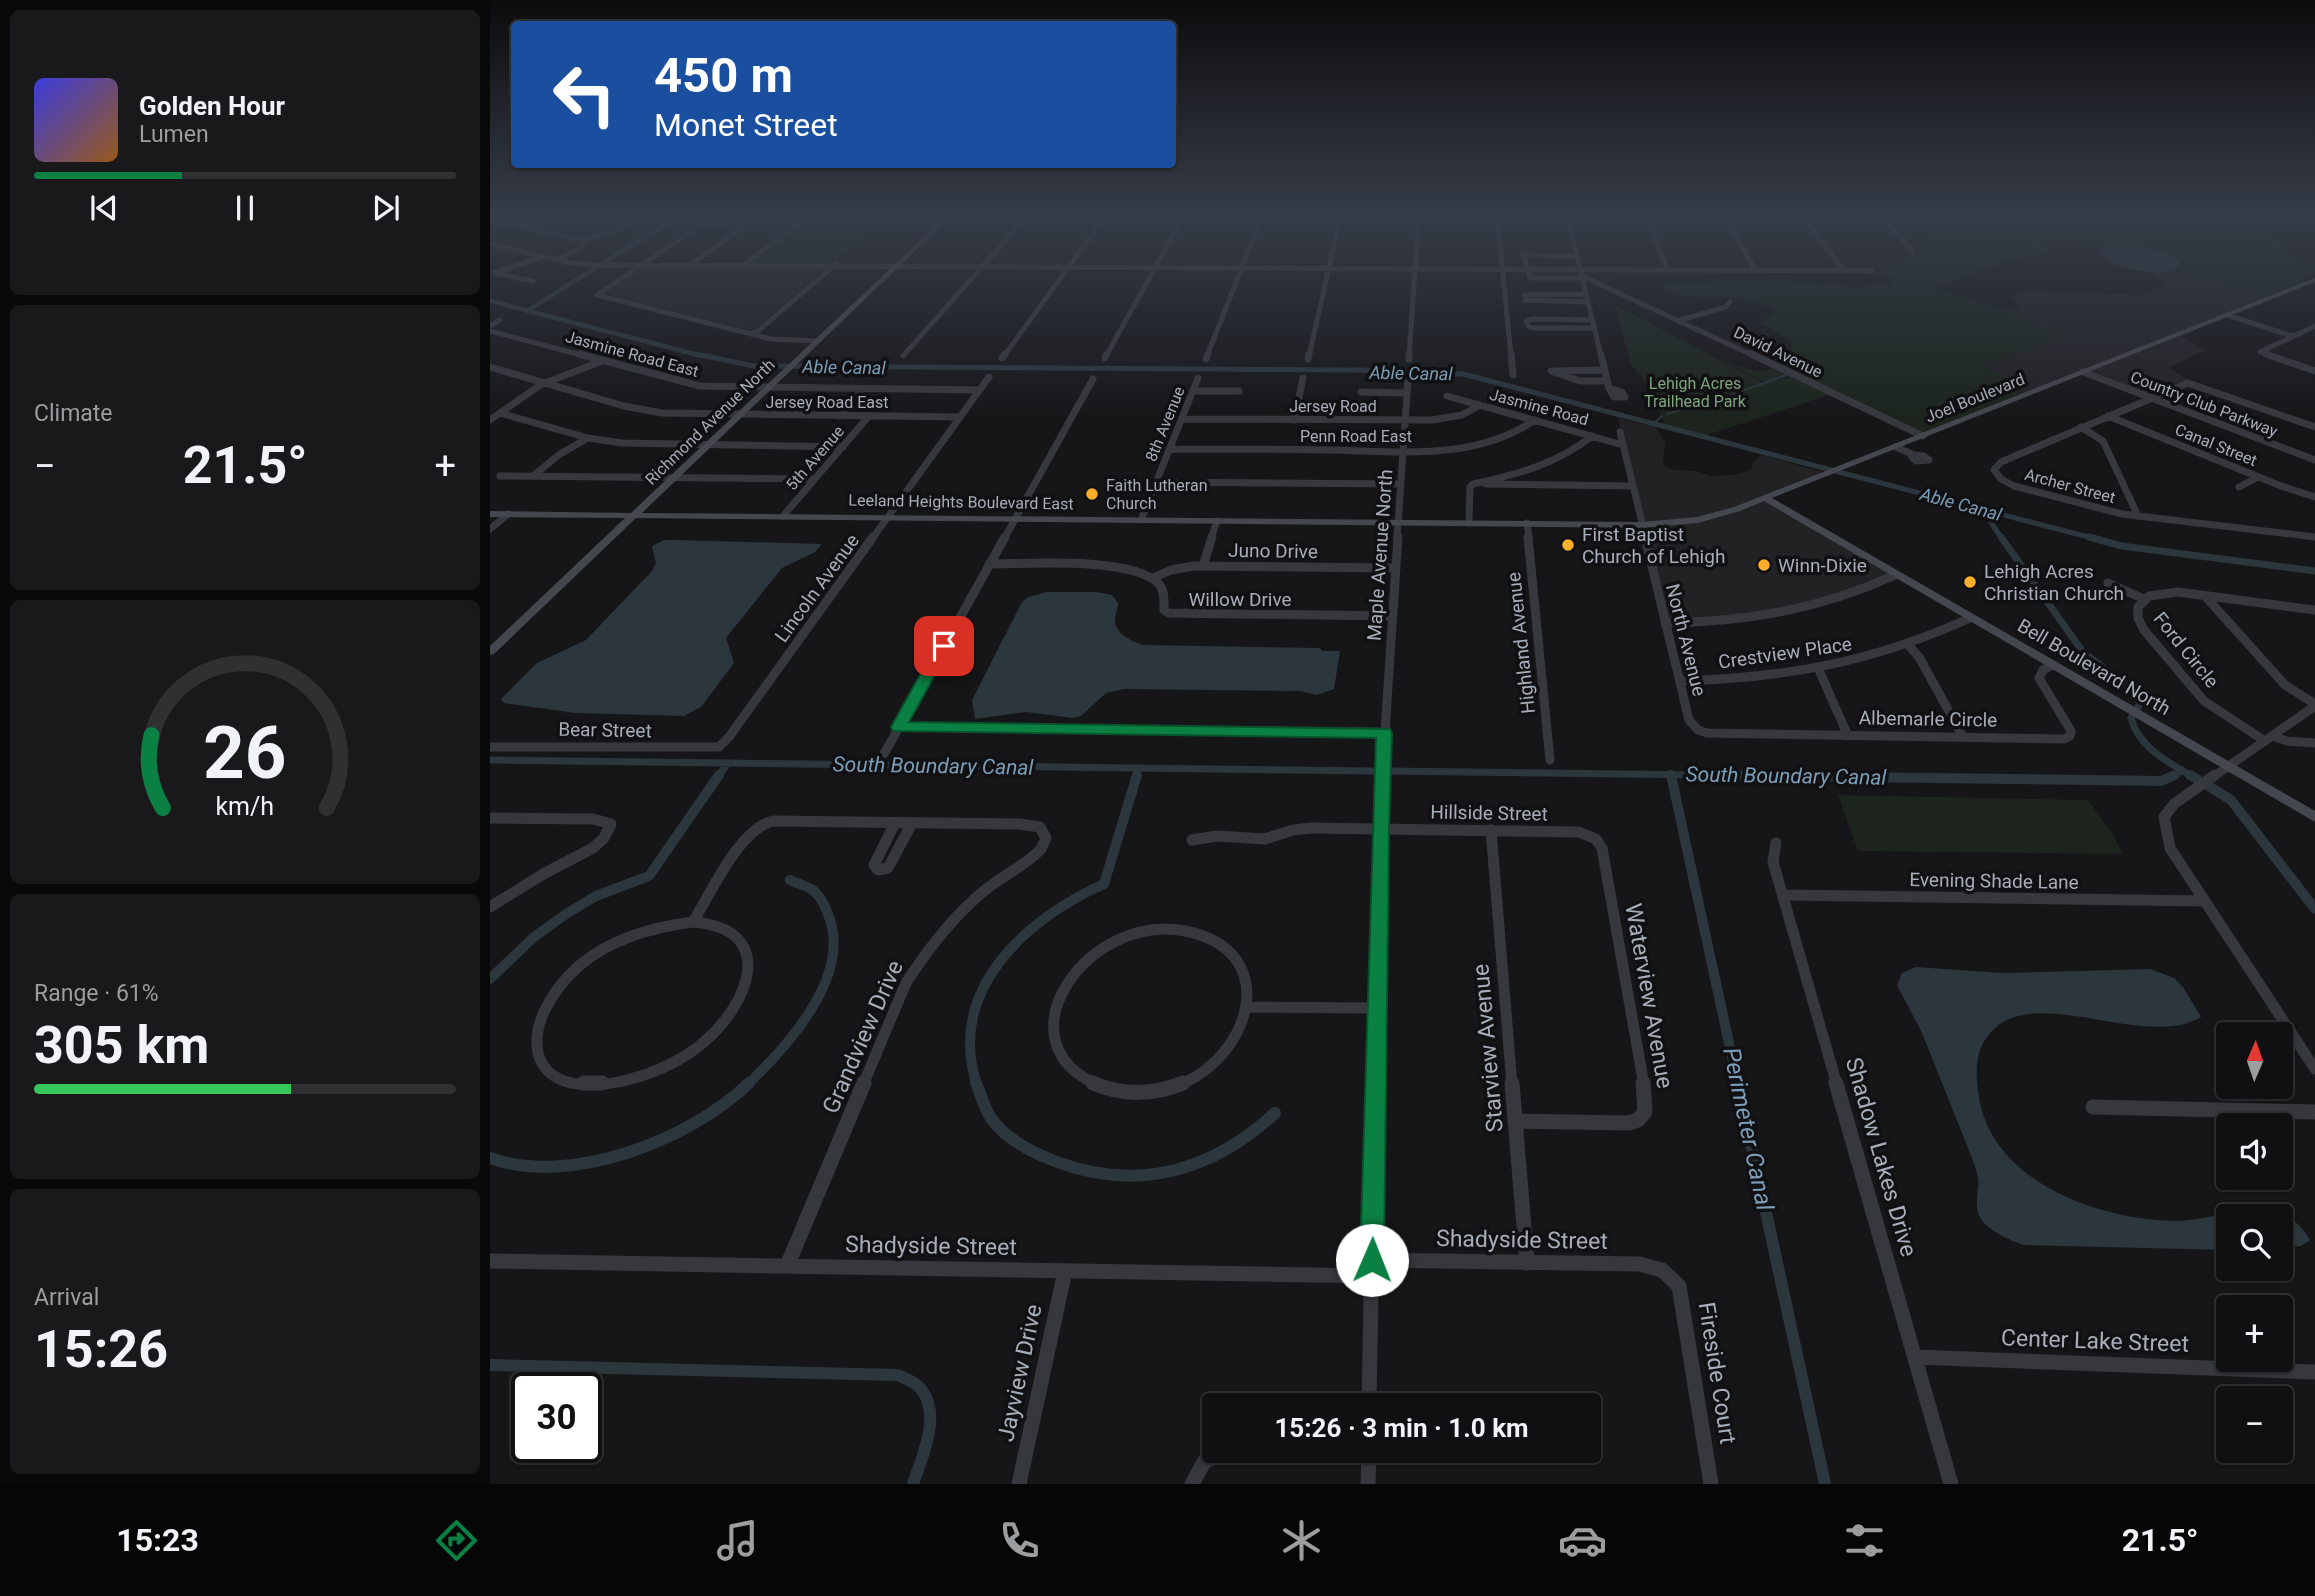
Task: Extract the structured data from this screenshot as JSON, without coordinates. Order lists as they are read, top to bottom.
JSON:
{
  "streets": {
    "main road": [
      "Joel Boulevard",
      "Richmond Avenue North",
      "Leeland Heights Boulevard East",
      "Bell Boulevard North"
    ],
    "street": [
      "David Avenue",
      "Jasmine Road East",
      "Jersey Road East",
      "Country Club Parkway",
      "Jersey Road",
      "Jasmine Road",
      "8th Avenue",
      "Penn Road East",
      "Canal Street",
      "5th Avenue",
      "Archer Street",
      "Juno Drive",
      "Maple Avenue North",
      "Lincoln Avenue",
      "Willow Drive",
      "North Avenue",
      "Highland Avenue",
      "Ford Circle",
      "Crestview Place",
      "Albemarle Circle",
      "Bear Street",
      "Hillside Street",
      "Evening Shade Lane",
      "Waterview Avenue",
      "Grandview Drive",
      "Starview Avenue",
      "Shadow Lakes Drive",
      "Shadyside Street",
      "Center Lake Street",
      "Jayview Drive",
      "Fireside Court"
    ]
  },
  "crossings": [
    ["David Avenue", "Joel Boulevard"],
    ["Jasmine Road East", "Richmond Avenue North"],
    ["Jasmine Road East", "5th Avenue"],
    ["Jasmine Road East", "Lincoln Avenue"],
    ["Joel Boulevard", "Country Club Parkway"],
    ["Joel Boulevard", "Leeland Heights Boulevard East"],
    ["Joel Boulevard", "North Avenue"],
    ["Joel Boulevard", "Bell Boulevard North"],
    ["Jersey Road East", "Richmond Avenue North"],
    ["Jersey Road East", "5th Avenue"],
    ["Jersey Road East", "Lincoln Avenue"],
    ["Country Club Parkway", "Archer Street"],
    ["Jersey Road", "Jasmine Road"],
    ["Jersey Road", "8th Avenue"],
    ["Jersey Road", "Maple Avenue North"],
    ["Jasmine Road", "Penn Road East"],
    ["Jasmine Road", "North Avenue"],
    ["Richmond Avenue North", "Leeland Heights Boulevard East"],
    ["8th Avenue", "Penn Road East"],
    ["8th Avenue", "Leeland Heights Boulevard East"],
    ["Penn Road East", "Maple Avenue North"],
    ["Canal Street", "Archer Street"],
    ["5th Avenue", "Leeland Heights Boulevard East"],
    ["Leeland Heights Boulevard East", "Maple Avenue North"],
    ["Leeland Heights Boulevard East", "Lincoln Avenue"],
    ["Leeland Heights Boulevard East", "North Avenue"],
    ["Leeland Heights Boulevard East", "Highland Avenue"],
    ["Juno Drive", "Maple Avenue North"],
    ["Juno Drive", "Willow Drive"],
    ["Maple Avenue North", "Willow Drive"],
    ["Maple Avenue North", "Hillside Street"],
    ["Maple Avenue North", "Shadyside Street"],
    ["Lincoln Avenue", "Bear Street"],
    ["North Avenue", "Crestview Place"],
    ["North Avenue", "Albemarle Circle"],
    ["Crestview Place", "Bell Boulevard North"],
    ["Bell Boulevard North", "Albemarle Circle"],
    ["Hillside Street", "Waterview Avenue"],
    ["Hillside Street", "Starview Avenue"],
    ["Evening Shade Lane", "Shadow Lakes Drive"],
    ["Waterview Avenue", "Starview Avenue"],
    ["Grandview Drive", "Shadyside Street"],
    ["Starview Avenue", "Shadyside Street"],
    ["Shadow Lakes Drive", "Center Lake Street"],
    ["Shadyside Street", "Jayview Drive"],
    ["Shadyside Street", "Fireside Court"]
  ],
  "water": ["Able Canal", "South Boundary Canal", "Perimeter Canal"],
  "parks": ["Lehigh Acres Trailhead Park"],
  "places": [
    "Faith Lutheran Church",
    "First Baptist Church of Lehigh",
    "Winn-Dixie",
    "Lehigh Acres Christian Church"
  ],
  "north": "top",
  "page": {
    "turn": ["450 m", "Monet Street"],
    "song": ["Golden Hour", "Lumen"],
    "tile": [
      "Climate",
      ["Range · 61%", "305 km"],
      ["Arrival", "15:26"]
    ],
    "heat": ["−", "21.5°", "+"],
    "map_buttons": ["+", "−"],
    "limit": "30",
    "trip": "15:26 · 3 min · 1.0 km",
    "tabs": ["15:23", "21.5°"],
    "gauge": ["26", "km/h"]
  }
}
